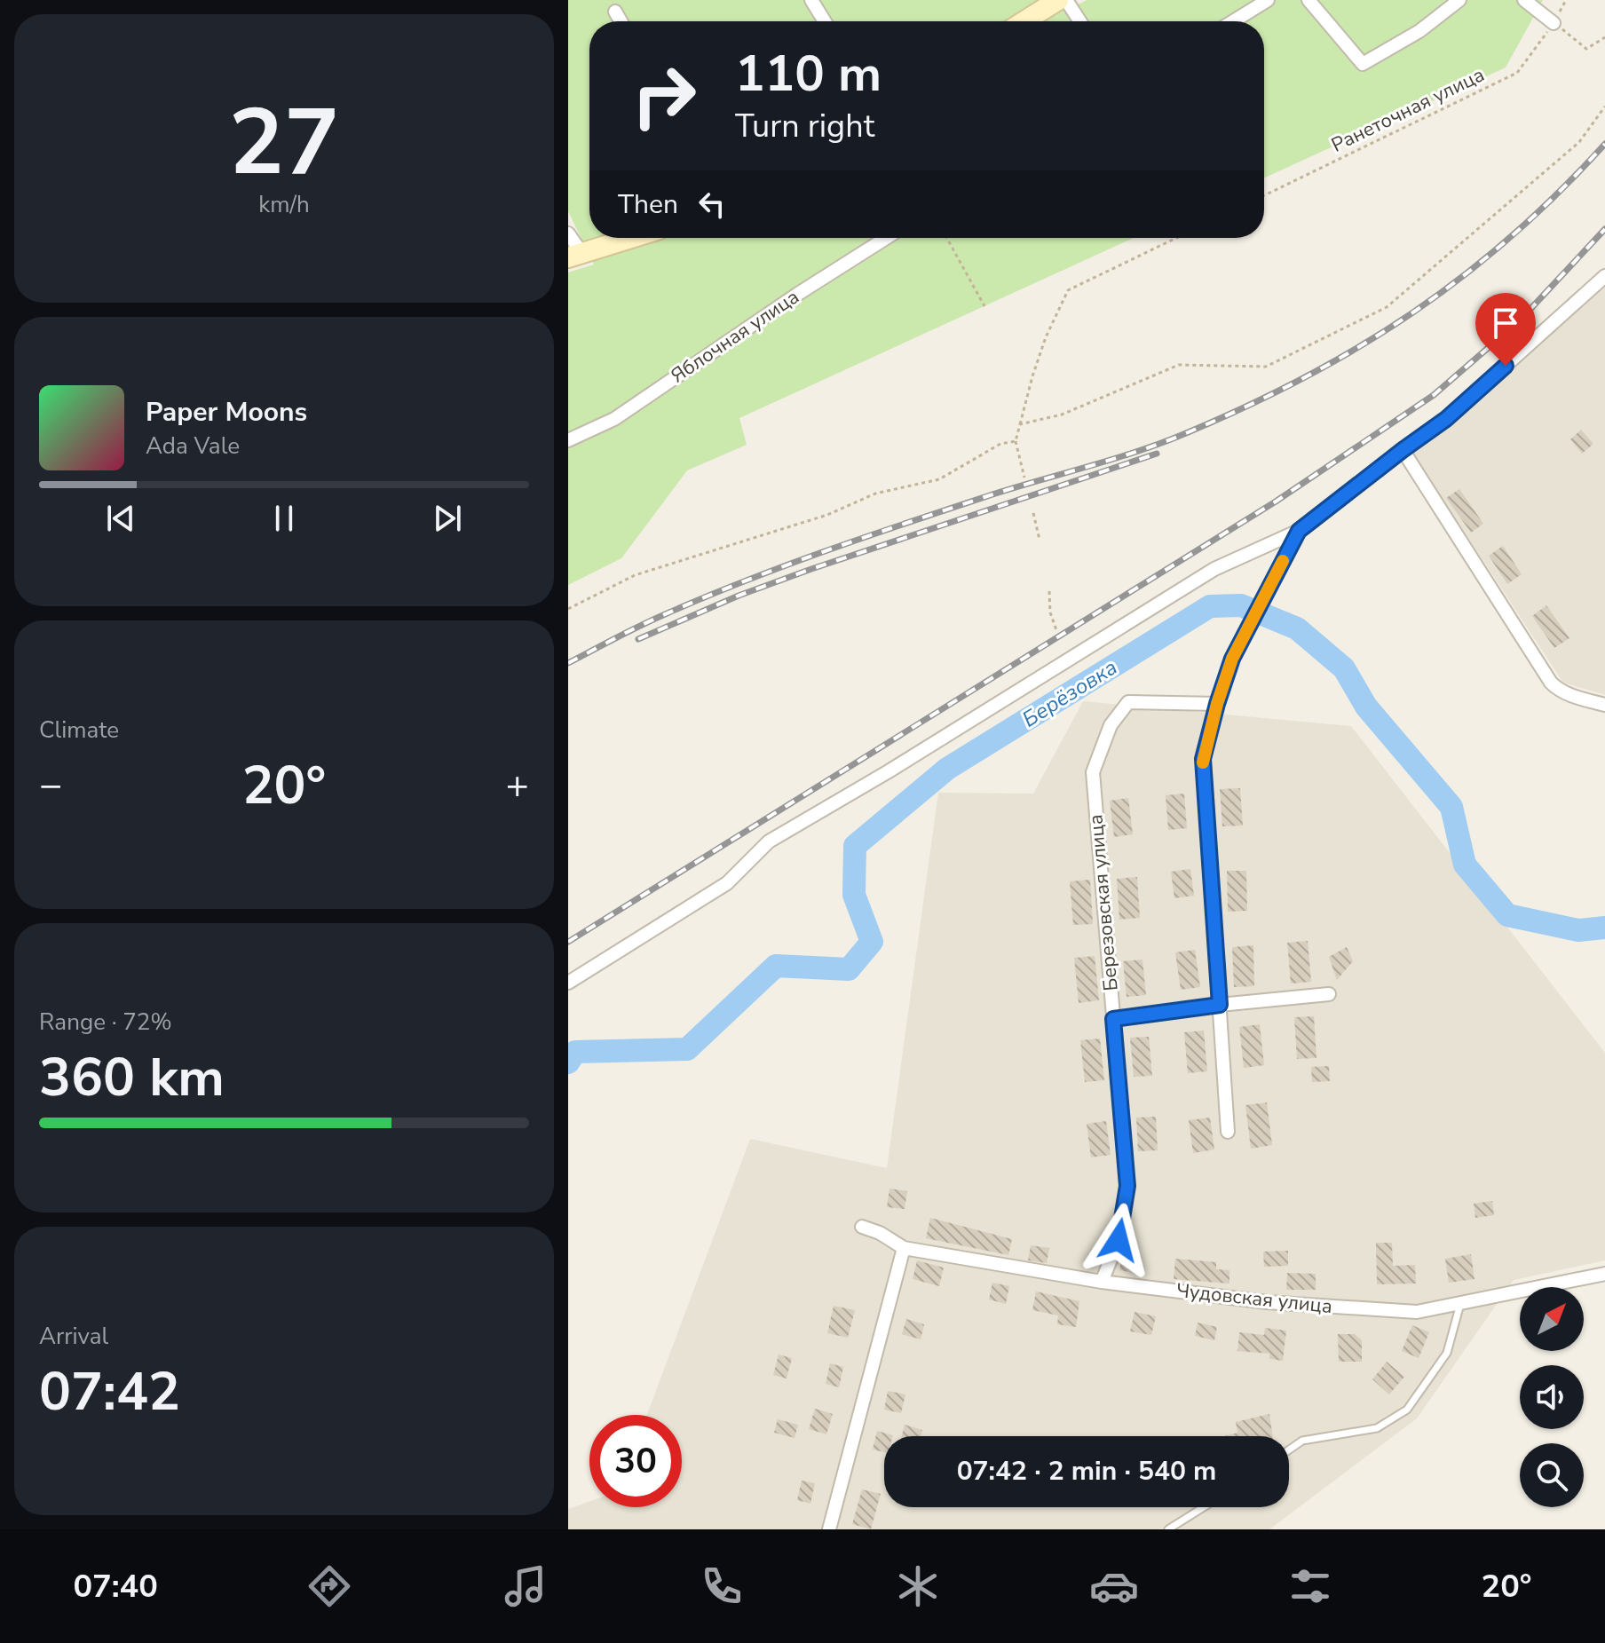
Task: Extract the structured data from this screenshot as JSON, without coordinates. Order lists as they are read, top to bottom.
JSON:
{
  "streets": {
    "street": ["Яблочная улица", "Березовская улица", "Чудовская улица"],
    "path": ["Ранеточная улица"]
  },
  "crossings": [
    ["Березовская улица", "Чудовская улица"]
  ],
  "water": ["Берёзовка"],
  "north": "top right",
  "page": {
    "tile": [
      ["27", "km/h"],
      "Climate",
      ["Range · 72%", "360 km"],
      ["Arrival", "07:42"]
    ],
    "turn": ["110 m", "Turn right"],
    "then": "Then",
    "song": ["Paper Moons", "Ada Vale"],
    "heat": ["−", "20°", "+"],
    "limit": "30",
    "trip": "07:42 · 2 min · 540 m",
    "tabs": ["07:40", "20°"]
  }
}
